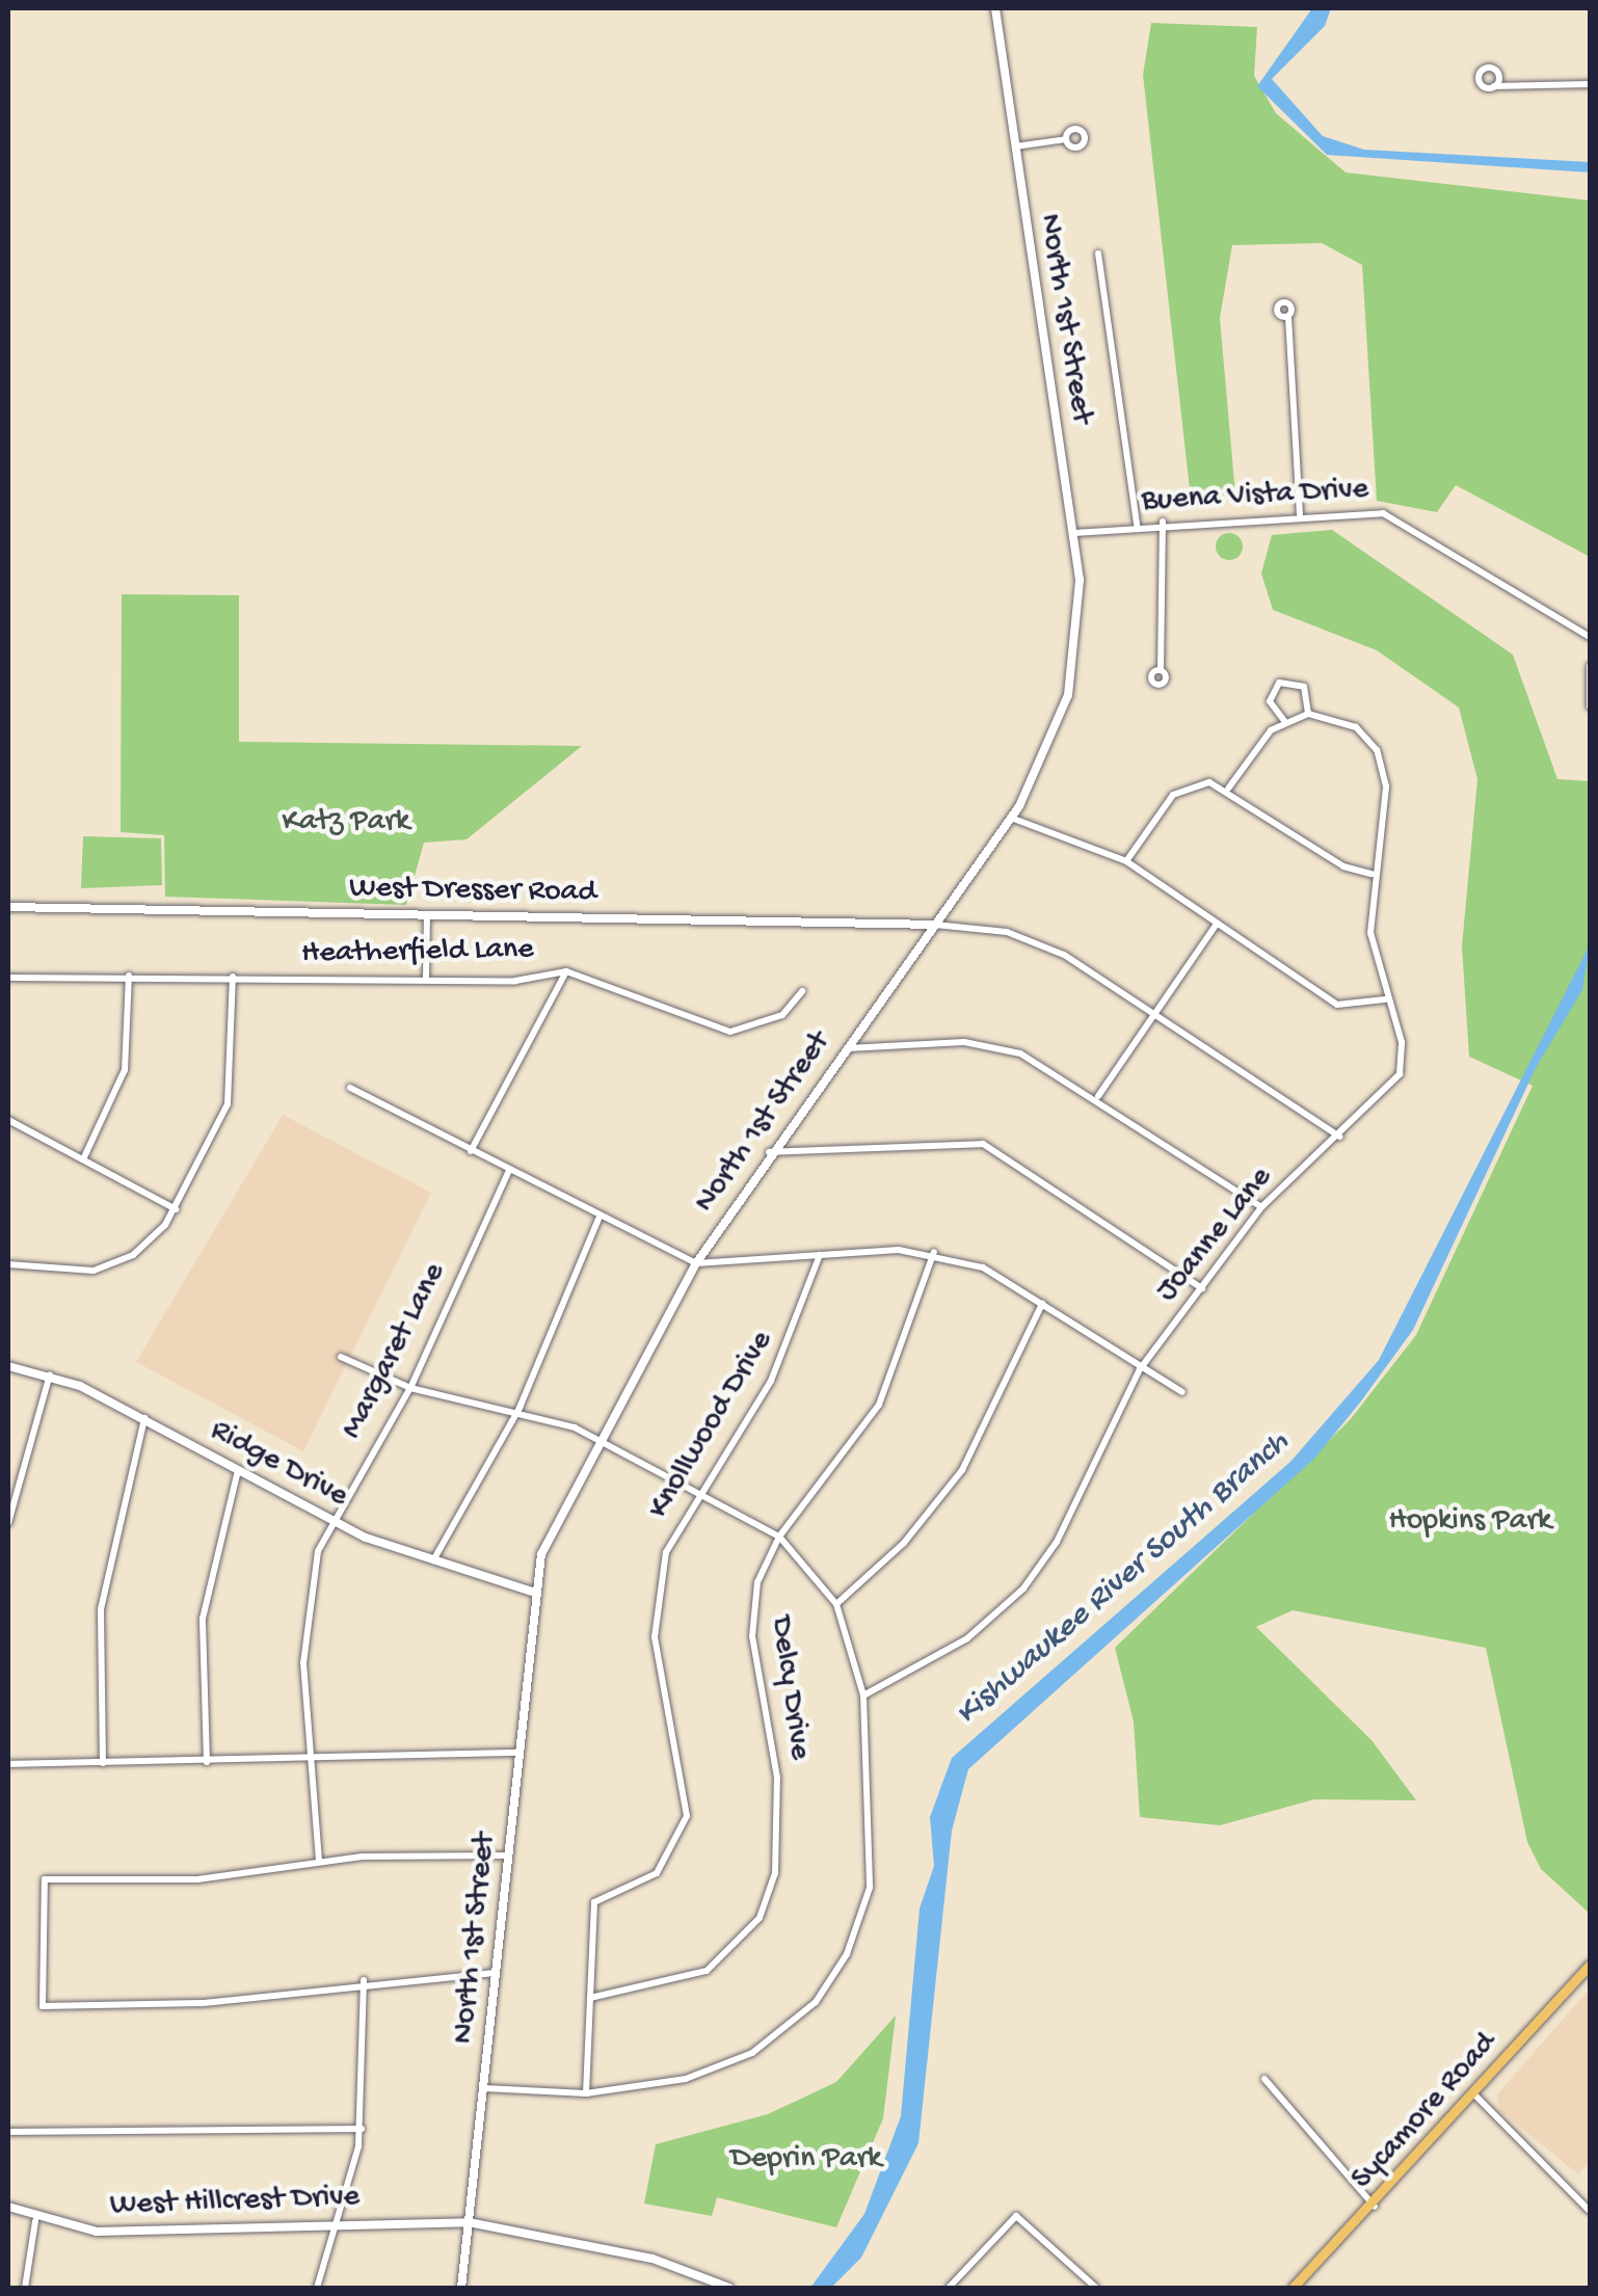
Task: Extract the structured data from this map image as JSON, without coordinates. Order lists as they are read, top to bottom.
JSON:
{
  "streets": {
    "main road": ["Sycamore Road"],
    "street": [
      "North 1st Street",
      "Buena Vista Drive",
      "West Dresser Road",
      "Heatherfield Lane",
      "Joanne Lane",
      "Margaret Lane",
      "Knollwood Drive",
      "Ridge Drive",
      "Delcy Drive",
      "West Hillcrest Drive"
    ]
  },
  "crossings": [
    ["North 1st Street", "Buena Vista Drive"],
    ["North 1st Street", "West Dresser Road"],
    ["North 1st Street", "Ridge Drive"],
    ["North 1st Street", "West Hillcrest Drive"],
    ["Margaret Lane", "Ridge Drive"],
    ["Knollwood Drive", "Delcy Drive"]
  ],
  "water": ["Kishwaukee River South Branch"],
  "parks": ["Katz Park", "Hopkins Park", "Deprin Park"]
}
